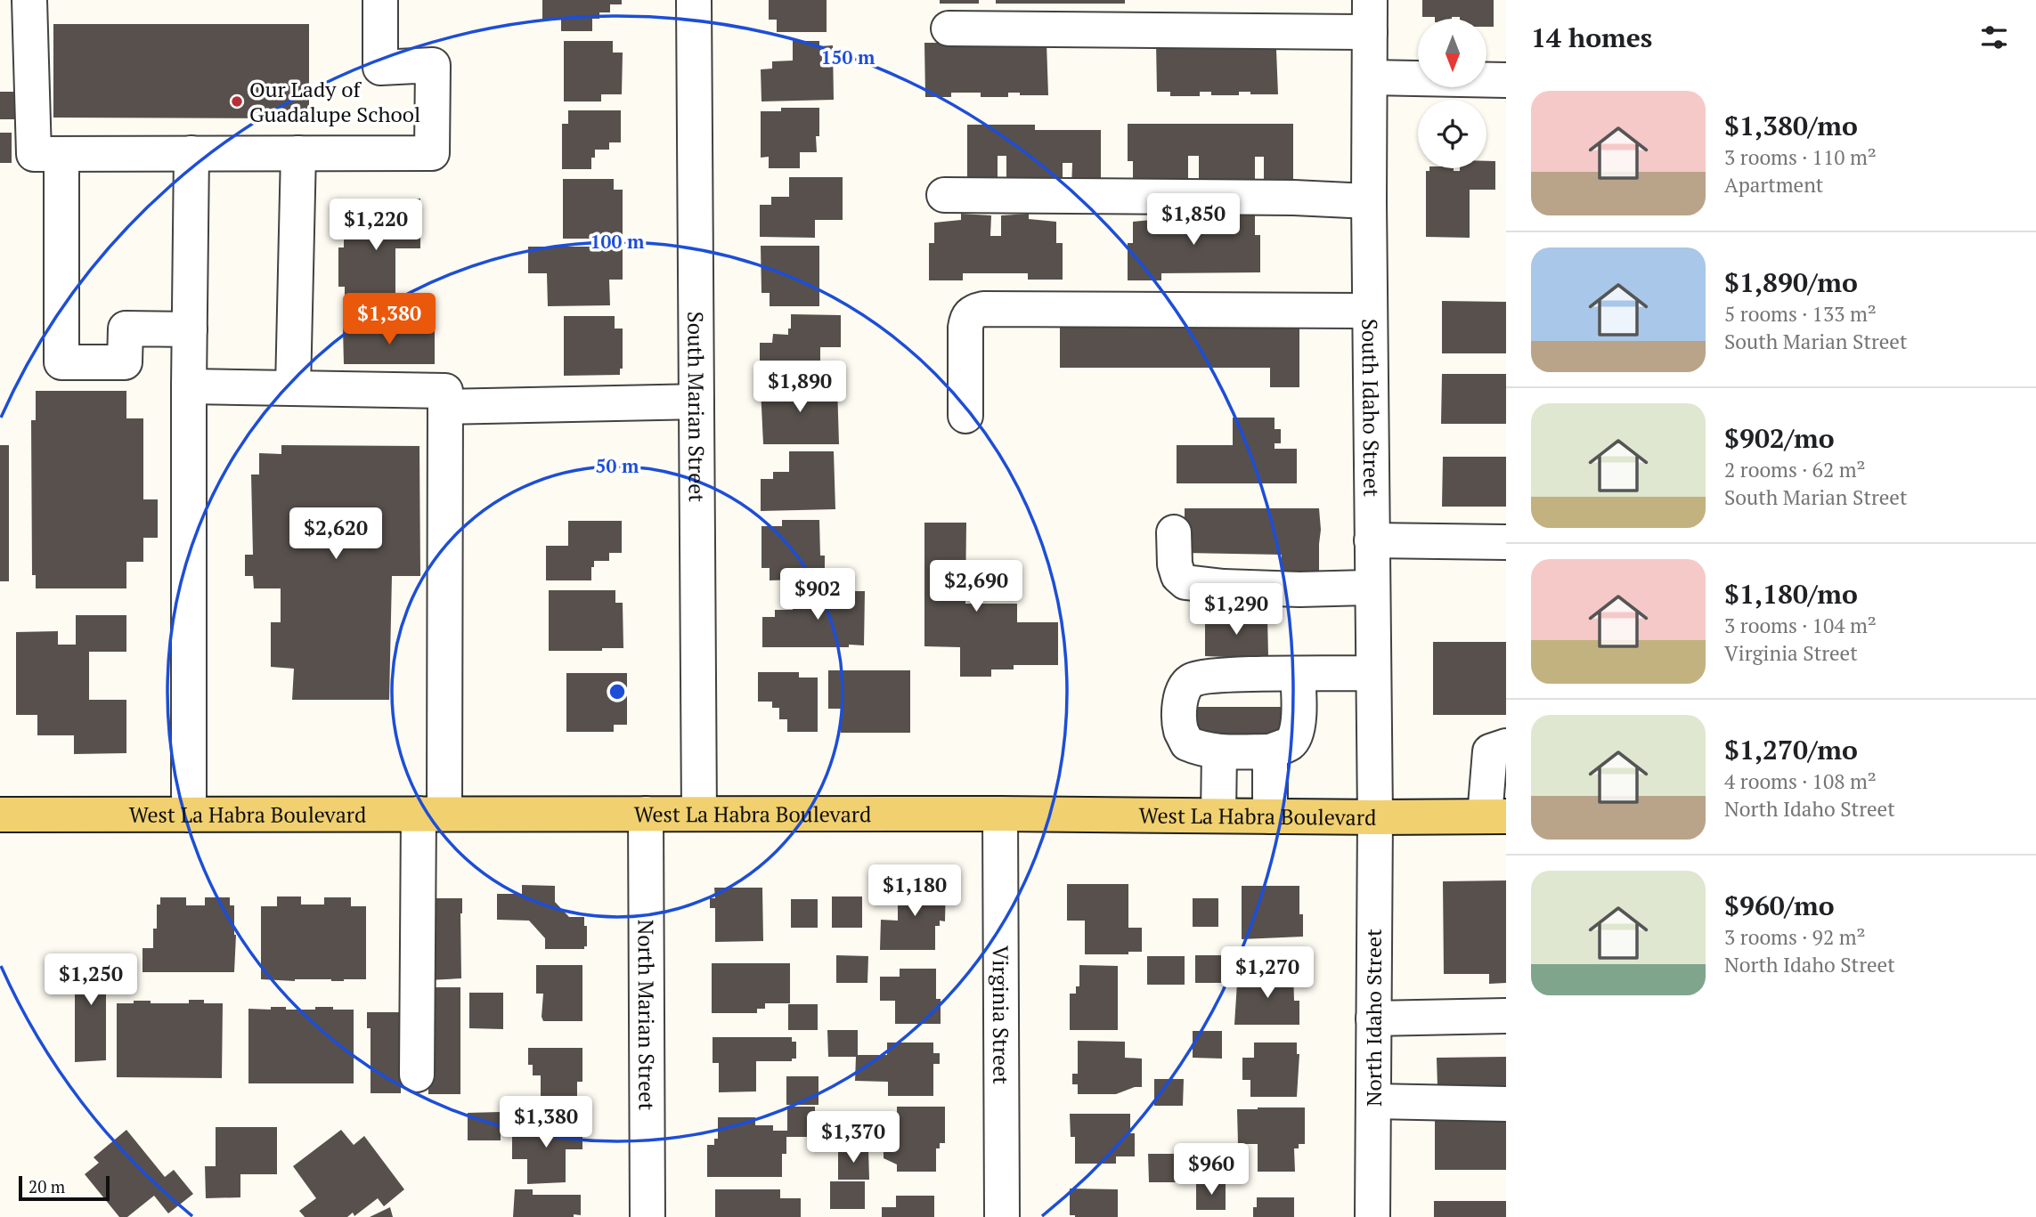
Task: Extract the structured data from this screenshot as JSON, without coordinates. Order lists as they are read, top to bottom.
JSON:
{
  "streets": {
    "main road": ["West La Habra Boulevard"],
    "street": [
      "South Marian Street",
      "South Idaho Street",
      "North Marian Street",
      "Virginia Street",
      "North Idaho Street"
    ]
  },
  "crossings": [
    ["South Marian Street", "West La Habra Boulevard"],
    ["South Idaho Street", "West La Habra Boulevard"],
    ["South Idaho Street", "North Idaho Street"],
    ["West La Habra Boulevard", "North Marian Street"],
    ["West La Habra Boulevard", "Virginia Street"],
    ["West La Habra Boulevard", "North Idaho Street"]
  ],
  "places": ["Our Lady of Guadalupe School"],
  "scale_bar": "20 m",
  "north": "bottom",
  "page": {
    "heading": "14 homes",
    "list": [
      {
        "name": "$1,380/mo",
        "note": "3 rooms · 110 m² · Apartment"
      },
      {
        "name": "$1,890/mo",
        "note": "5 rooms · 133 m² · South Marian Street"
      },
      {
        "name": "$902/mo",
        "note": "2 rooms · 62 m² · South Marian Street"
      },
      {
        "name": "$1,180/mo",
        "note": "3 rooms · 104 m² · Virginia Street"
      },
      {
        "name": "$1,270/mo",
        "note": "4 rooms · 108 m² · North Idaho Street"
      },
      {
        "name": "$960/mo",
        "note": "3 rooms · 92 m² · North Idaho Street"
      }
    ],
    "price": [
      "$1,850",
      "$1,220",
      "$1,380",
      "$1,890",
      "$2,620",
      "$2,690",
      "$902",
      "$1,290",
      "$1,180",
      "$1,270",
      "$1,250",
      "$1,380",
      "$1,370",
      "$960"
    ],
    "scale": "20 m"
  },
  "rings": ["150 m", "100 m", "50 m"]
}
